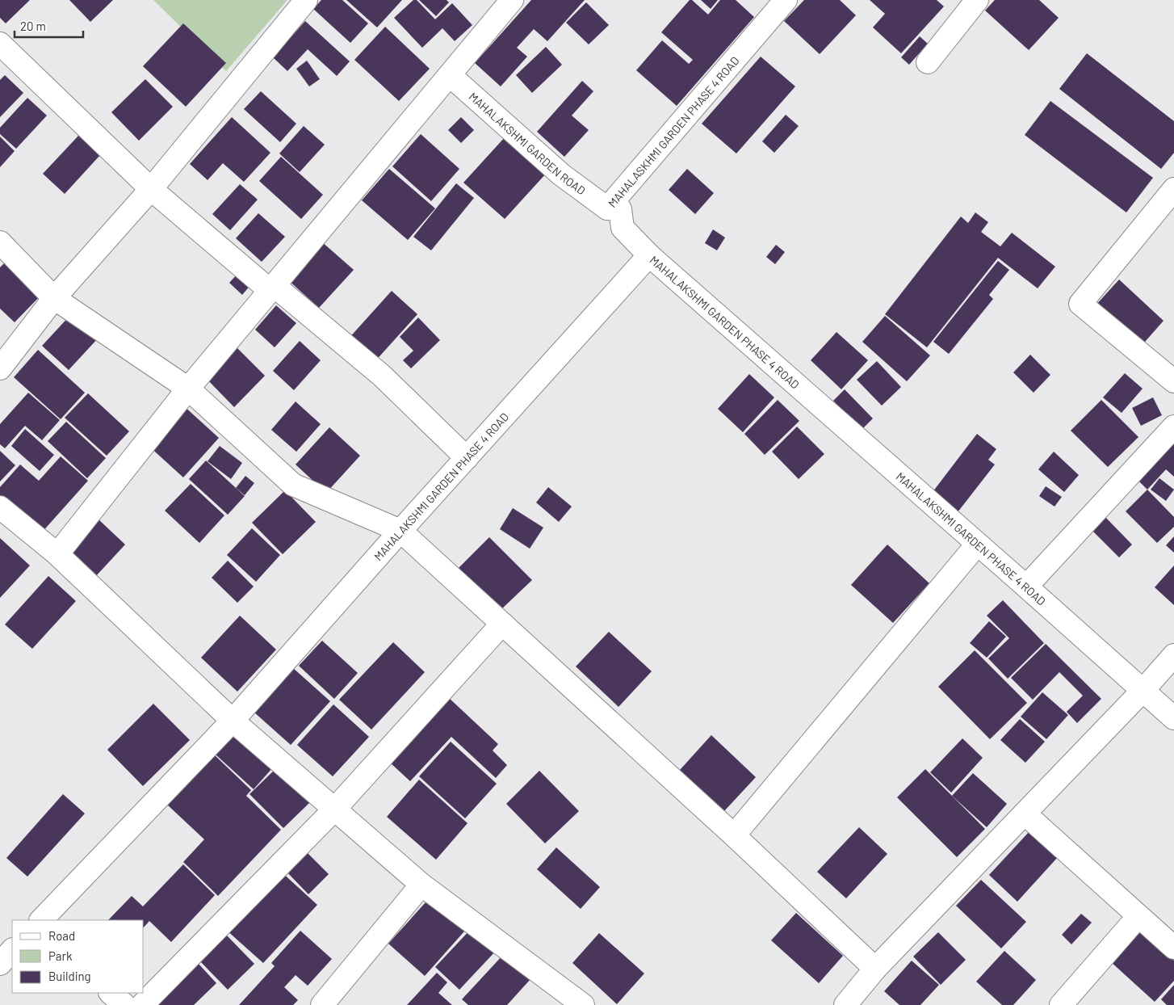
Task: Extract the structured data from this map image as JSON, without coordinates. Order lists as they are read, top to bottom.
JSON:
{
  "streets": {
    "street": ["MAHALASKHMI GARDEN PHASE 4 ROAD", "MAHALAKSHMI GARDEN ROAD", "MAHALAKSHMI GARDEN PHASE 4 ROAD"]
  },
  "crossings": [
    ["MAHALASKHMI GARDEN PHASE 4 ROAD", "MAHALAKSHMI GARDEN ROAD"],
    ["MAHALASKHMI GARDEN PHASE 4 ROAD", "MAHALAKSHMI GARDEN PHASE 4 ROAD"]
  ],
  "legend": ["Road", "Park", "Building"],
  "scale_bar": "20 m"
}
